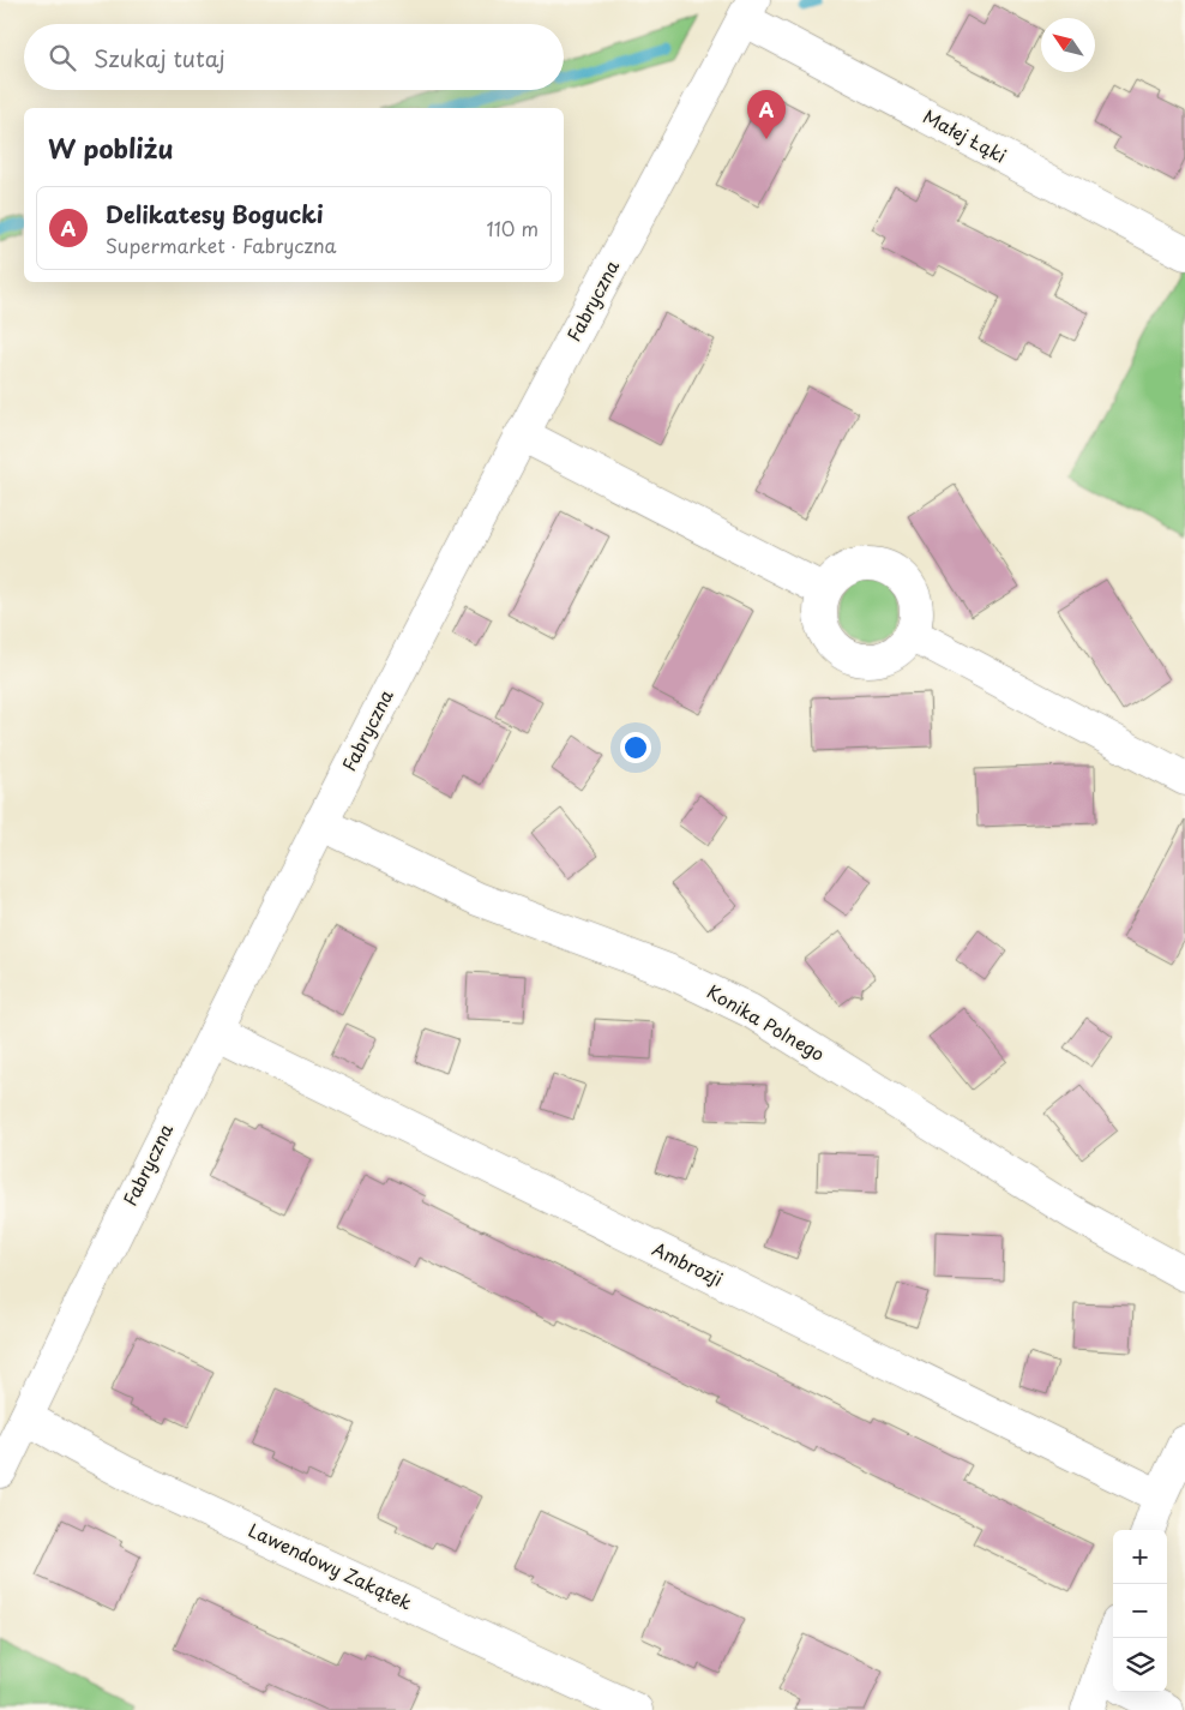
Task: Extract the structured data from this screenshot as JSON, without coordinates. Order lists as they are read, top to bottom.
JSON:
{
  "streets": {
    "street": [
      "Małej Łąki",
      "Fabryczna",
      "Konika Polnego",
      "Ambrozji",
      "Lawendowy Zakątek"
    ]
  },
  "crossings": [
    ["Małej Łąki", "Fabryczna"],
    ["Fabryczna", "Konika Polnego"],
    ["Fabryczna", "Ambrozji"],
    ["Fabryczna", "Lawendowy Zakątek"]
  ],
  "north": "top left",
  "page": {
    "search": "Szukaj tutaj",
    "pins": "A",
    "heading": "W pobliżu",
    "list": [
      {
        "mark": "A",
        "name": "Delikatesy Bogucki",
        "note": "Supermarket · Fabryczna",
        "value": "110 m"
      }
    ],
    "map_buttons": ["+", "−"]
  }
}
